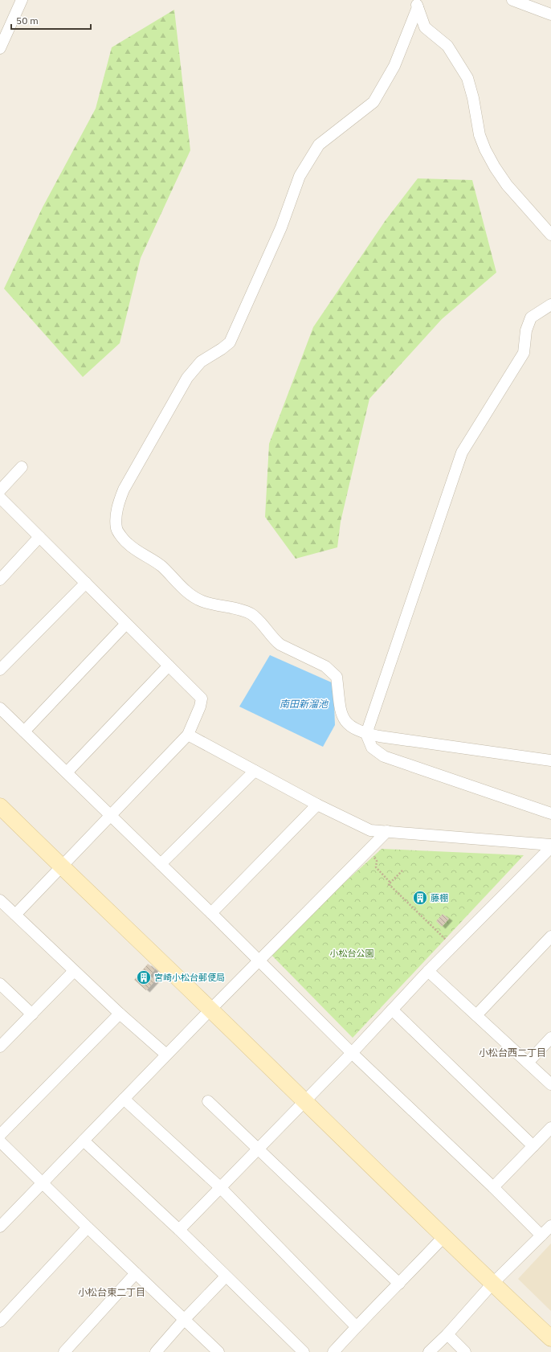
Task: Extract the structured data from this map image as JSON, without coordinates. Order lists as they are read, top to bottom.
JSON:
{
  "districts": ["小松台西二丁目", "小松台東二丁目"],
  "water": ["南田新溜池"],
  "parks": ["小松台公園"],
  "places": {
    "building": ["藤棚", "宮崎小松台郵便局"]
  },
  "scale_bar": "50 m"
}
